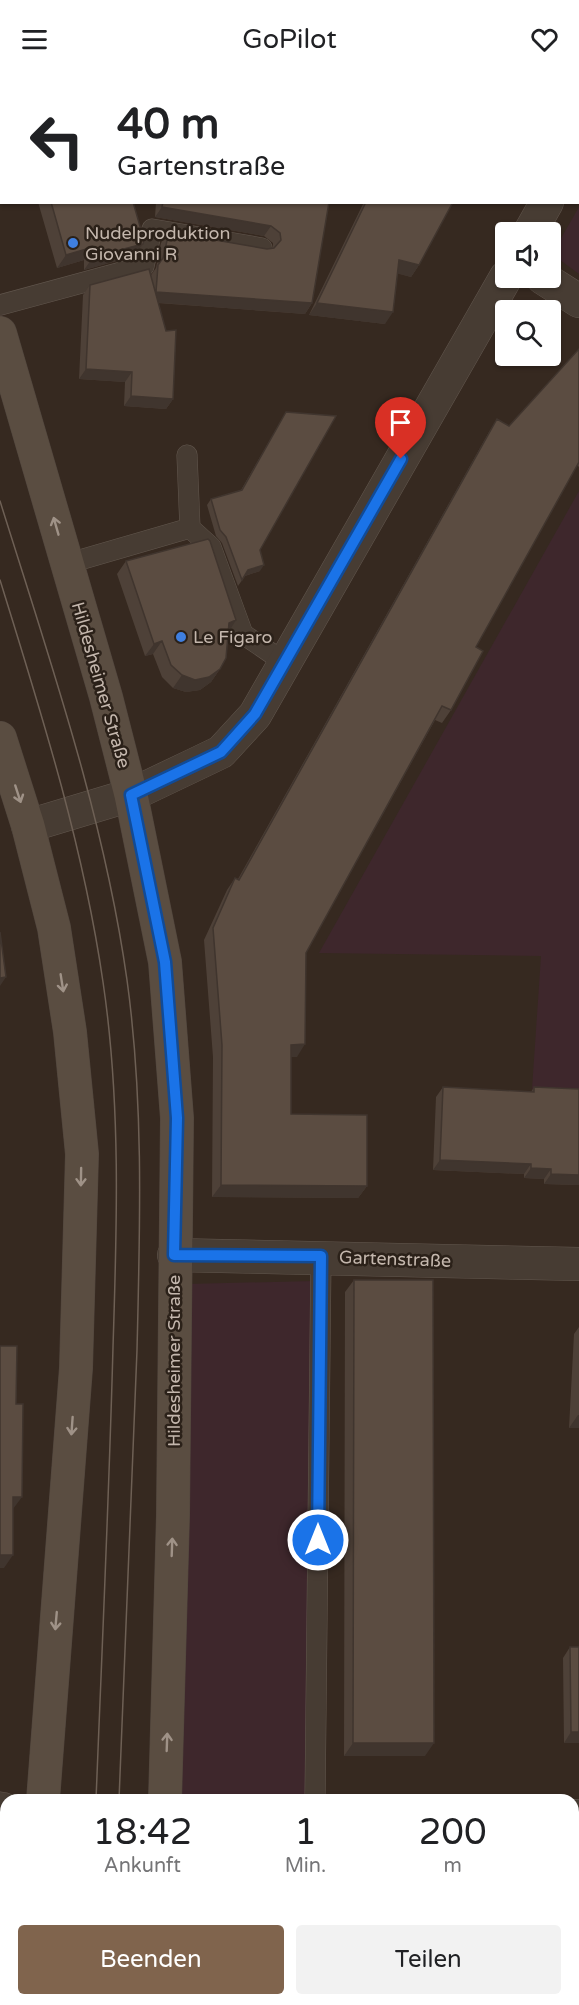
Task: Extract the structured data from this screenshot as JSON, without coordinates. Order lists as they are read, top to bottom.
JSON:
{
  "streets": {
    "main road": ["Hildesheimer Straße"],
    "street": ["Gartenstraße"]
  },
  "crossings": [
    ["Hildesheimer Straße", "Gartenstraße"]
  ],
  "places": ["Nudelproduktion Giovanni R", "Le Figaro"],
  "page": {
    "header": "GoPilot",
    "turn": ["40 m", "Gartenstraße"],
    "eta": [
      "18:42",
      "Ankunft",
      "1",
      "Min.",
      "200",
      "m"
    ],
    "buttons": ["Beenden", "Teilen"]
  }
}
